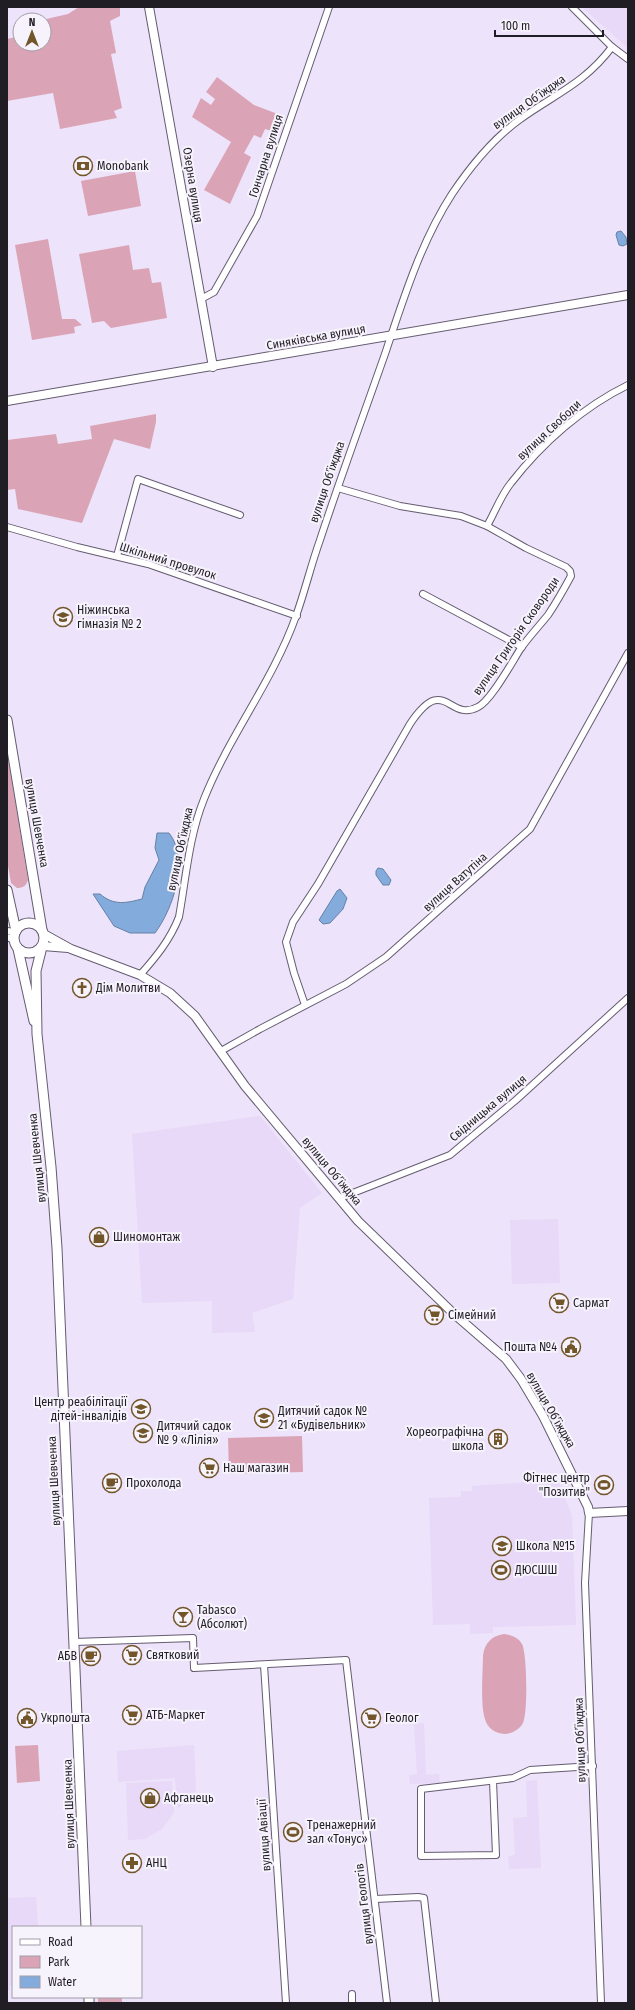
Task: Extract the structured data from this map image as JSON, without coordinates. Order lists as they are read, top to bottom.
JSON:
{
  "streets": {
    "main road": ["вулиця Шевченка"],
    "street": [
      "вулиця Обʼїжджа",
      "Гончарна вулиця",
      "Озерна вулиця",
      "Синяківська вулиця",
      "вулиця Свободи",
      "Шкільний провулок",
      "вулиця Григорія Сковороди",
      "вулиця Ватутіна",
      "Свідницька вулиця",
      "вулиця Авіації",
      "вулиця Геологів"
    ]
  },
  "crossings": [
    ["вулиця Обʼїжджа", "Синяківська вулиця"],
    ["вулиця Обʼїжджа", "Шкільний провулок"],
    ["вулиця Обʼїжджа", "вулиця Григорія Сковороди"],
    ["вулиця Обʼїжджа", "вулиця Шевченка"],
    ["вулиця Обʼїжджа", "вулиця Ватутіна"],
    ["вулиця Обʼїжджа", "Свідницька вулиця"],
    ["Гончарна вулиця", "Озерна вулиця"],
    ["Озерна вулиця", "Синяківська вулиця"],
    ["вулиця Свободи", "вулиця Григорія Сковороди"],
    ["вулиця Григорія Сковороди", "вулиця Ватутіна"],
    ["вулиця Авіації", "вулиця Геологів"]
  ],
  "places": {
    "bank": ["Monobank"],
    "school or university": [
      "Ніжинська гімназія № 2",
      "Центр реабілітації дітей-інвалідів",
      "Дитячий садок № 21 «Будівельник»",
      "Дитячий садок № 9 «Лілія»",
      "Школа №15"
    ],
    "church": ["Дім Молитви"],
    "shop": ["Шиномонтаж", "Афганець"],
    "supermarket": [
      "Сармат",
      "Сімейний",
      "Наш магазин",
      "Святковий",
      "АТБ-Маркет",
      "Геолог"
    ],
    "public building": ["Пошта №4", "Укрпошта"],
    "building": ["Хореографічна школа"],
    "cafe": ["Прохолода", "АБВ"],
    "sports": ["Фітнес центр \"Позитив\"", "ДЮСШШ", "Тренажерний зал «Тонус»"],
    "bar": ["Tabasco (Абсолют)"],
    "pharmacy": ["АНЦ"]
  },
  "legend": ["Road", "Park", "Water"],
  "scale_bar": "100 m",
  "north": "top"
}
